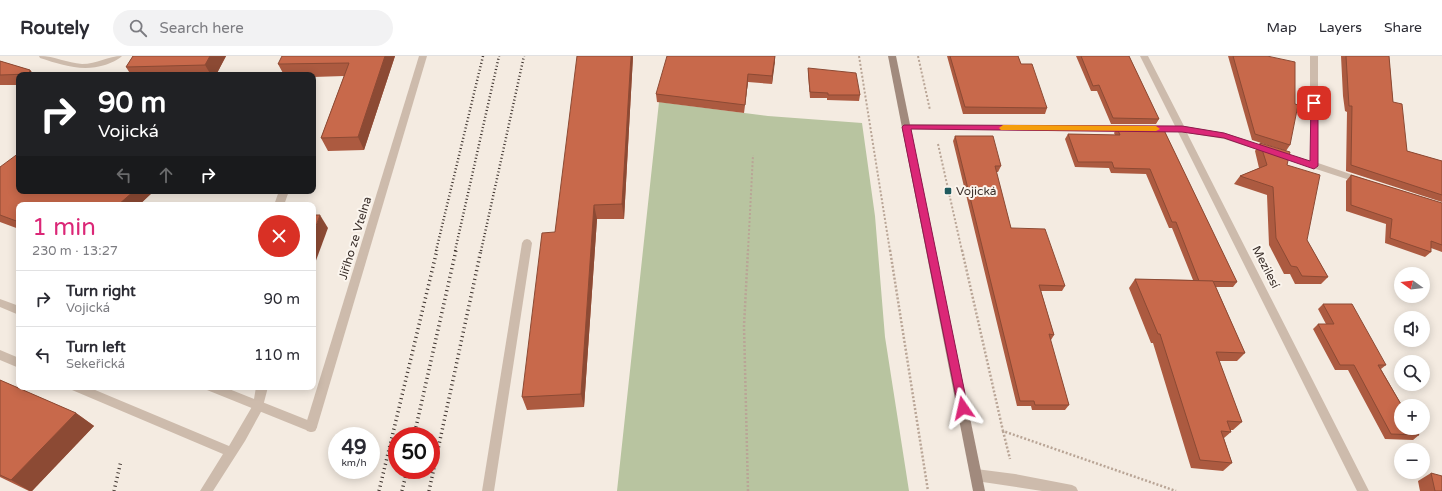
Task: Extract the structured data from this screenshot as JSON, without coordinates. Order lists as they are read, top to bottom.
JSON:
{
  "streets": {
    "street": ["Jiřího ze Vtelna", "Mezilesí"]
  },
  "places": {
    "transit": ["Vojická"]
  },
  "north": "left",
  "page": {
    "header": "Routely",
    "search": "Search here",
    "nav": ["Map", "Layers", "Share"],
    "turn": ["90 m", "Vojická"],
    "heading": ["1 min", "230 m · 13:27"],
    "map_buttons": ["+", "−"],
    "list": [
      {
        "name": "Turn right",
        "note": "Vojická",
        "value": "90 m"
      },
      {
        "name": "Turn left",
        "note": "Sekeřická",
        "value": "110 m"
      }
    ],
    "speed": "49 km/h",
    "limit": "50"
  }
}
